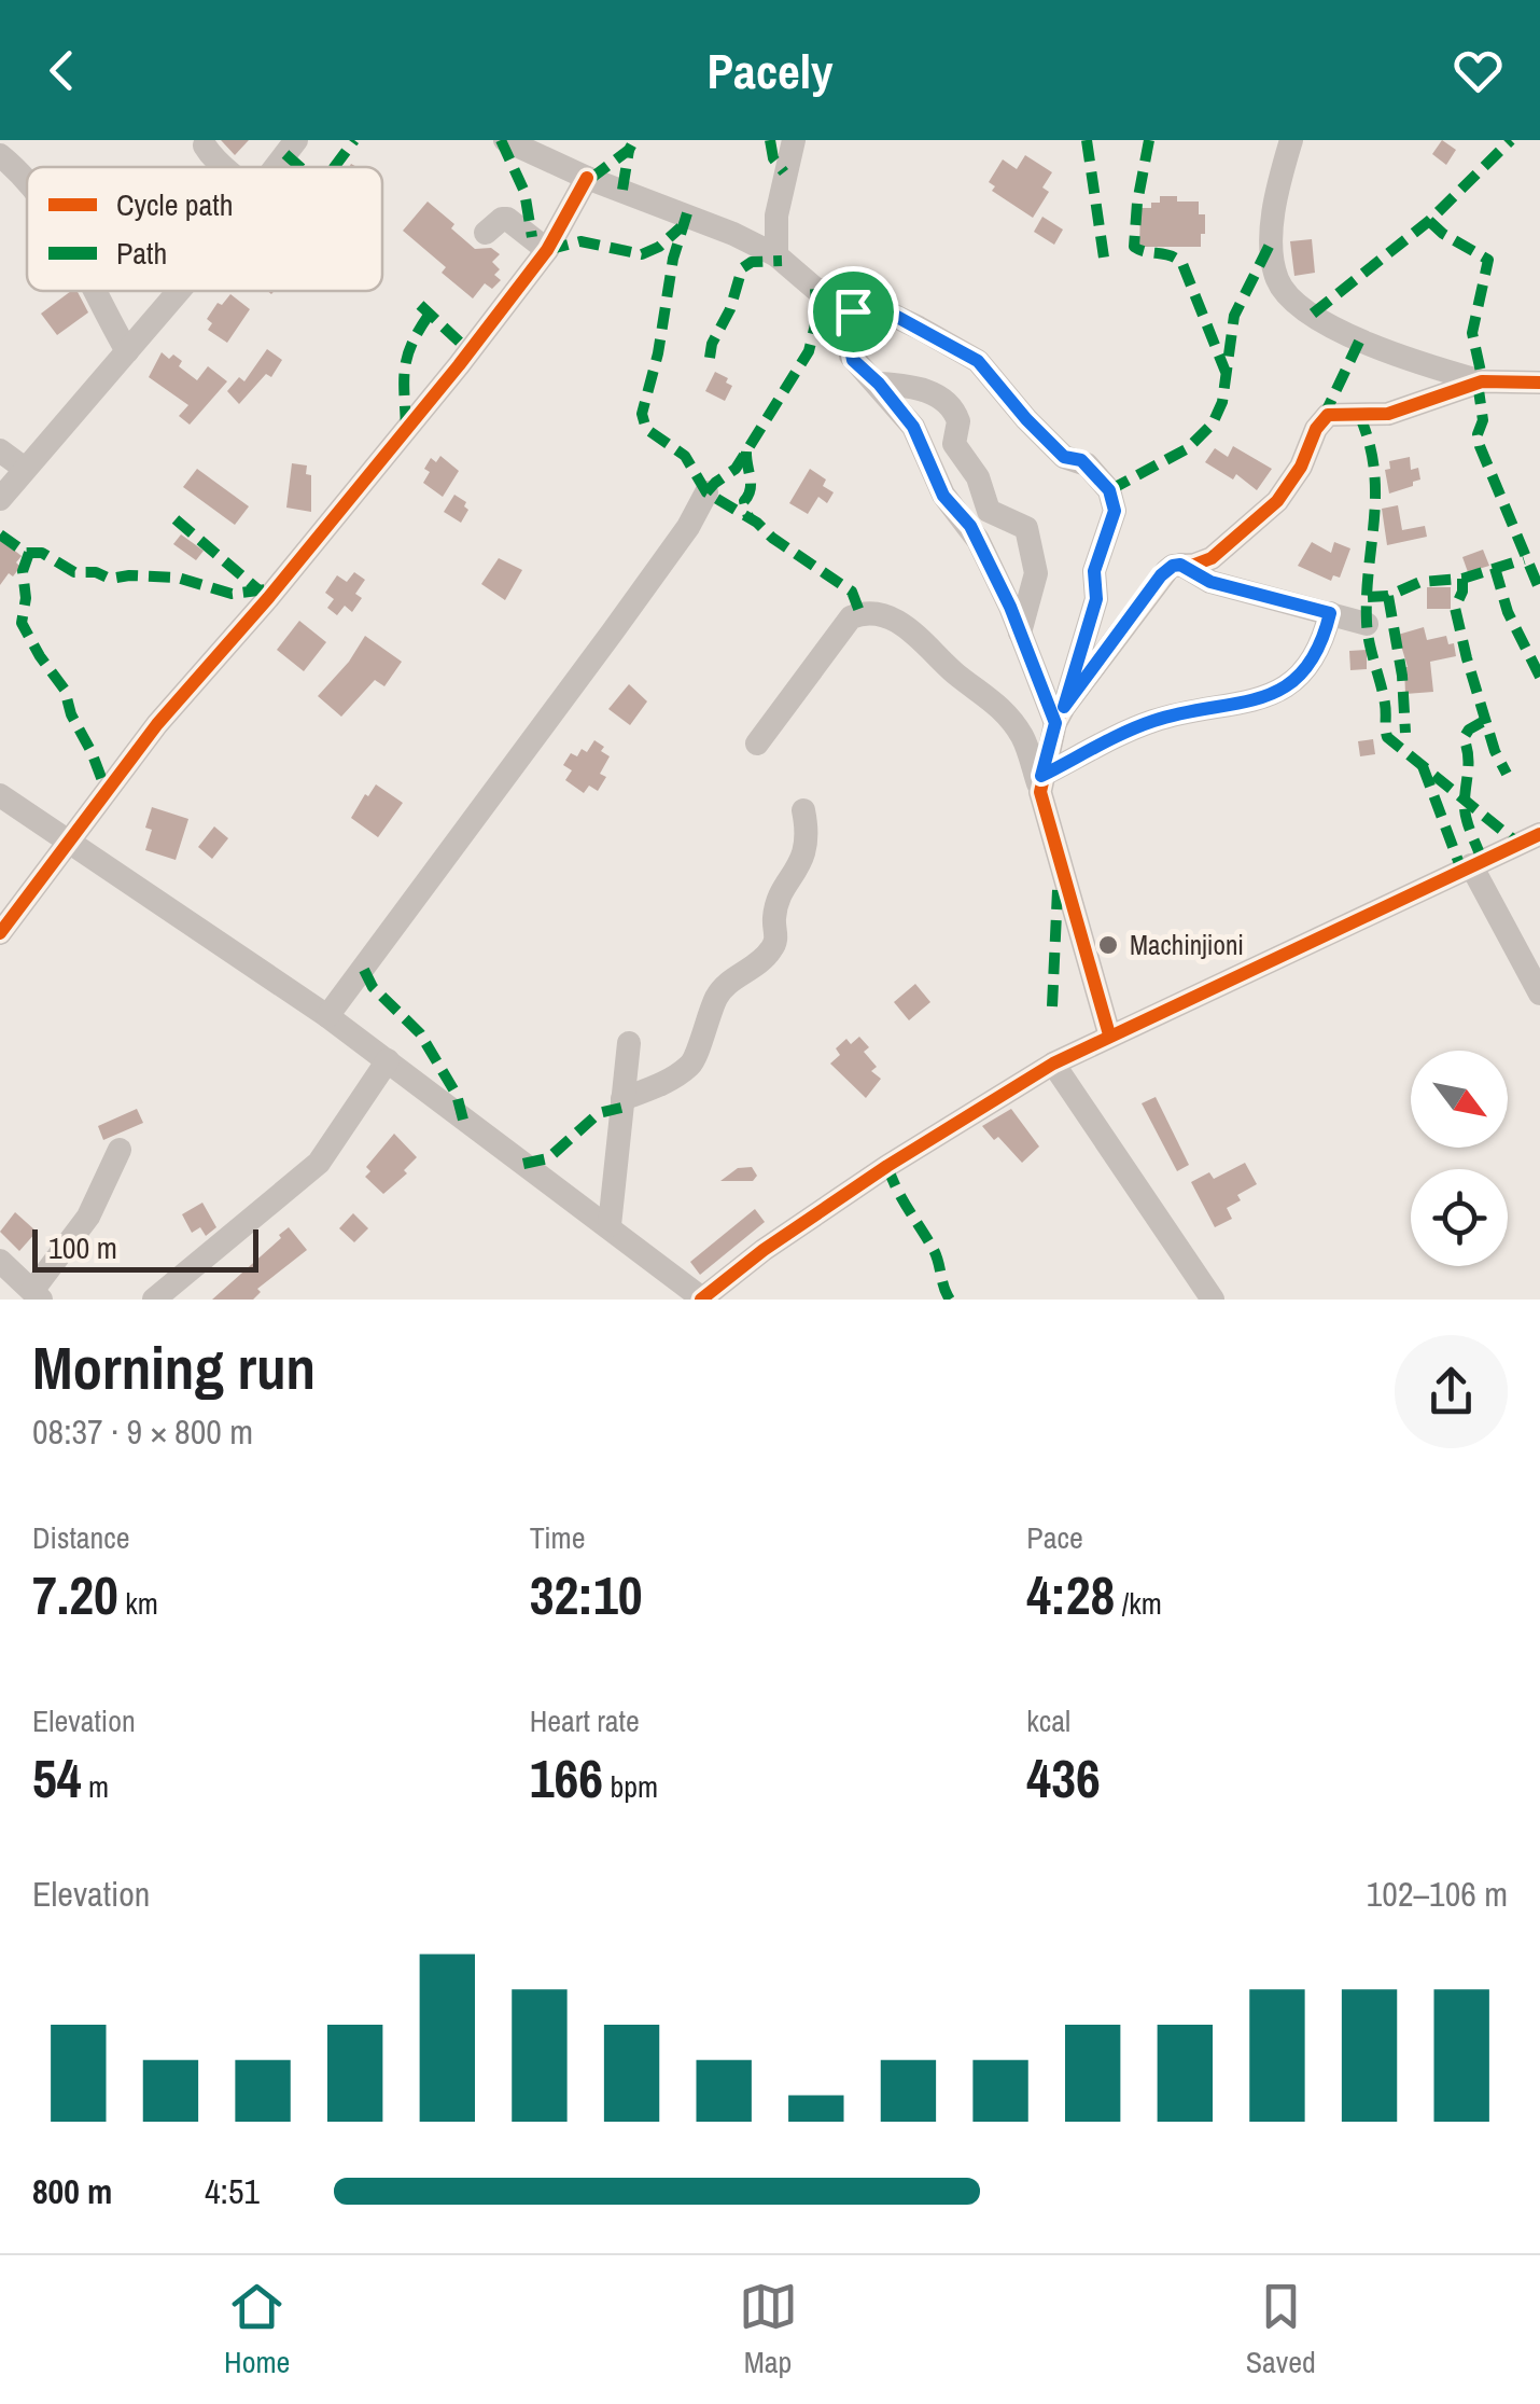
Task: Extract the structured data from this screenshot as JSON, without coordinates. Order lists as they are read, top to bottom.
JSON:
{
  "places": ["Machinjioni"],
  "legend": ["Cycle path", "Path"],
  "scale_bar": "100 m",
  "north": "bottom right",
  "page": {
    "header": "Pacely",
    "scale": "100 m",
    "heading": ["Morning run", "08:37 · 9 × 800 m"],
    "stats": [
      ["Distance", "7.20 km"],
      ["Time", "32:10"],
      ["Pace", "4:28 /km"],
      ["Elevation", "54 m"],
      ["Heart rate", "166 bpm"],
      ["kcal", "436"]
    ],
    "chart": ["Elevation", "102–106 m"],
    "list": [
      {
        "name": "800 m",
        "note": "4:51"
      }
    ],
    "tabs": ["Home", "Map", "Saved"]
  }
}
